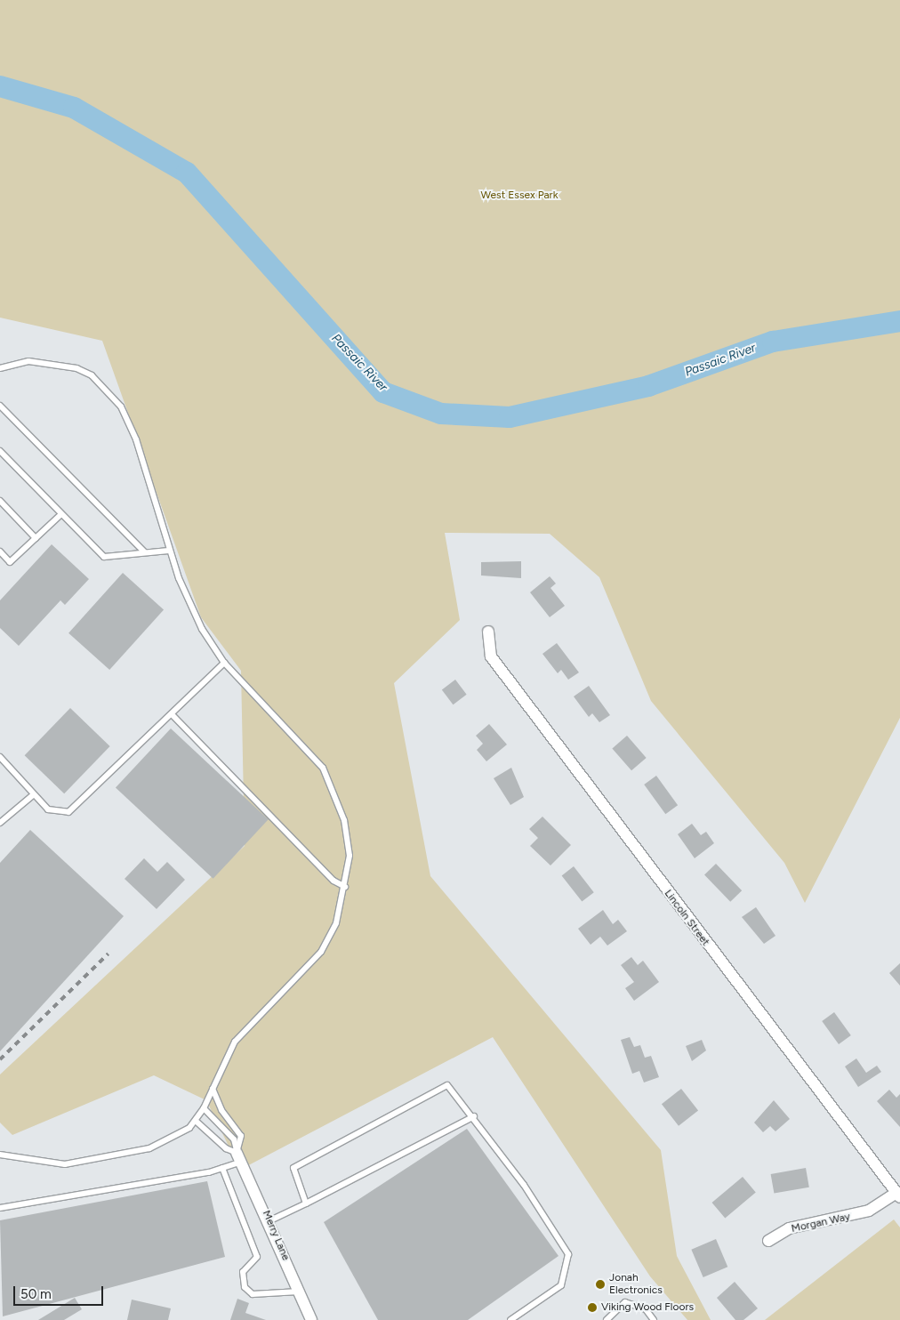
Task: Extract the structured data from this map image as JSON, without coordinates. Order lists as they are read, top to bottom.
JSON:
{
  "streets": {
    "street": ["Lincoln Street", "Morgan Way", "Merry Lane"]
  },
  "crossings": [
    ["Lincoln Street", "Morgan Way"]
  ],
  "water": ["Passaic River"],
  "parks": ["West Essex Park"],
  "places": ["Jonah Electronics", "Viking Wood Floors"],
  "scale_bar": "50 m"
}
